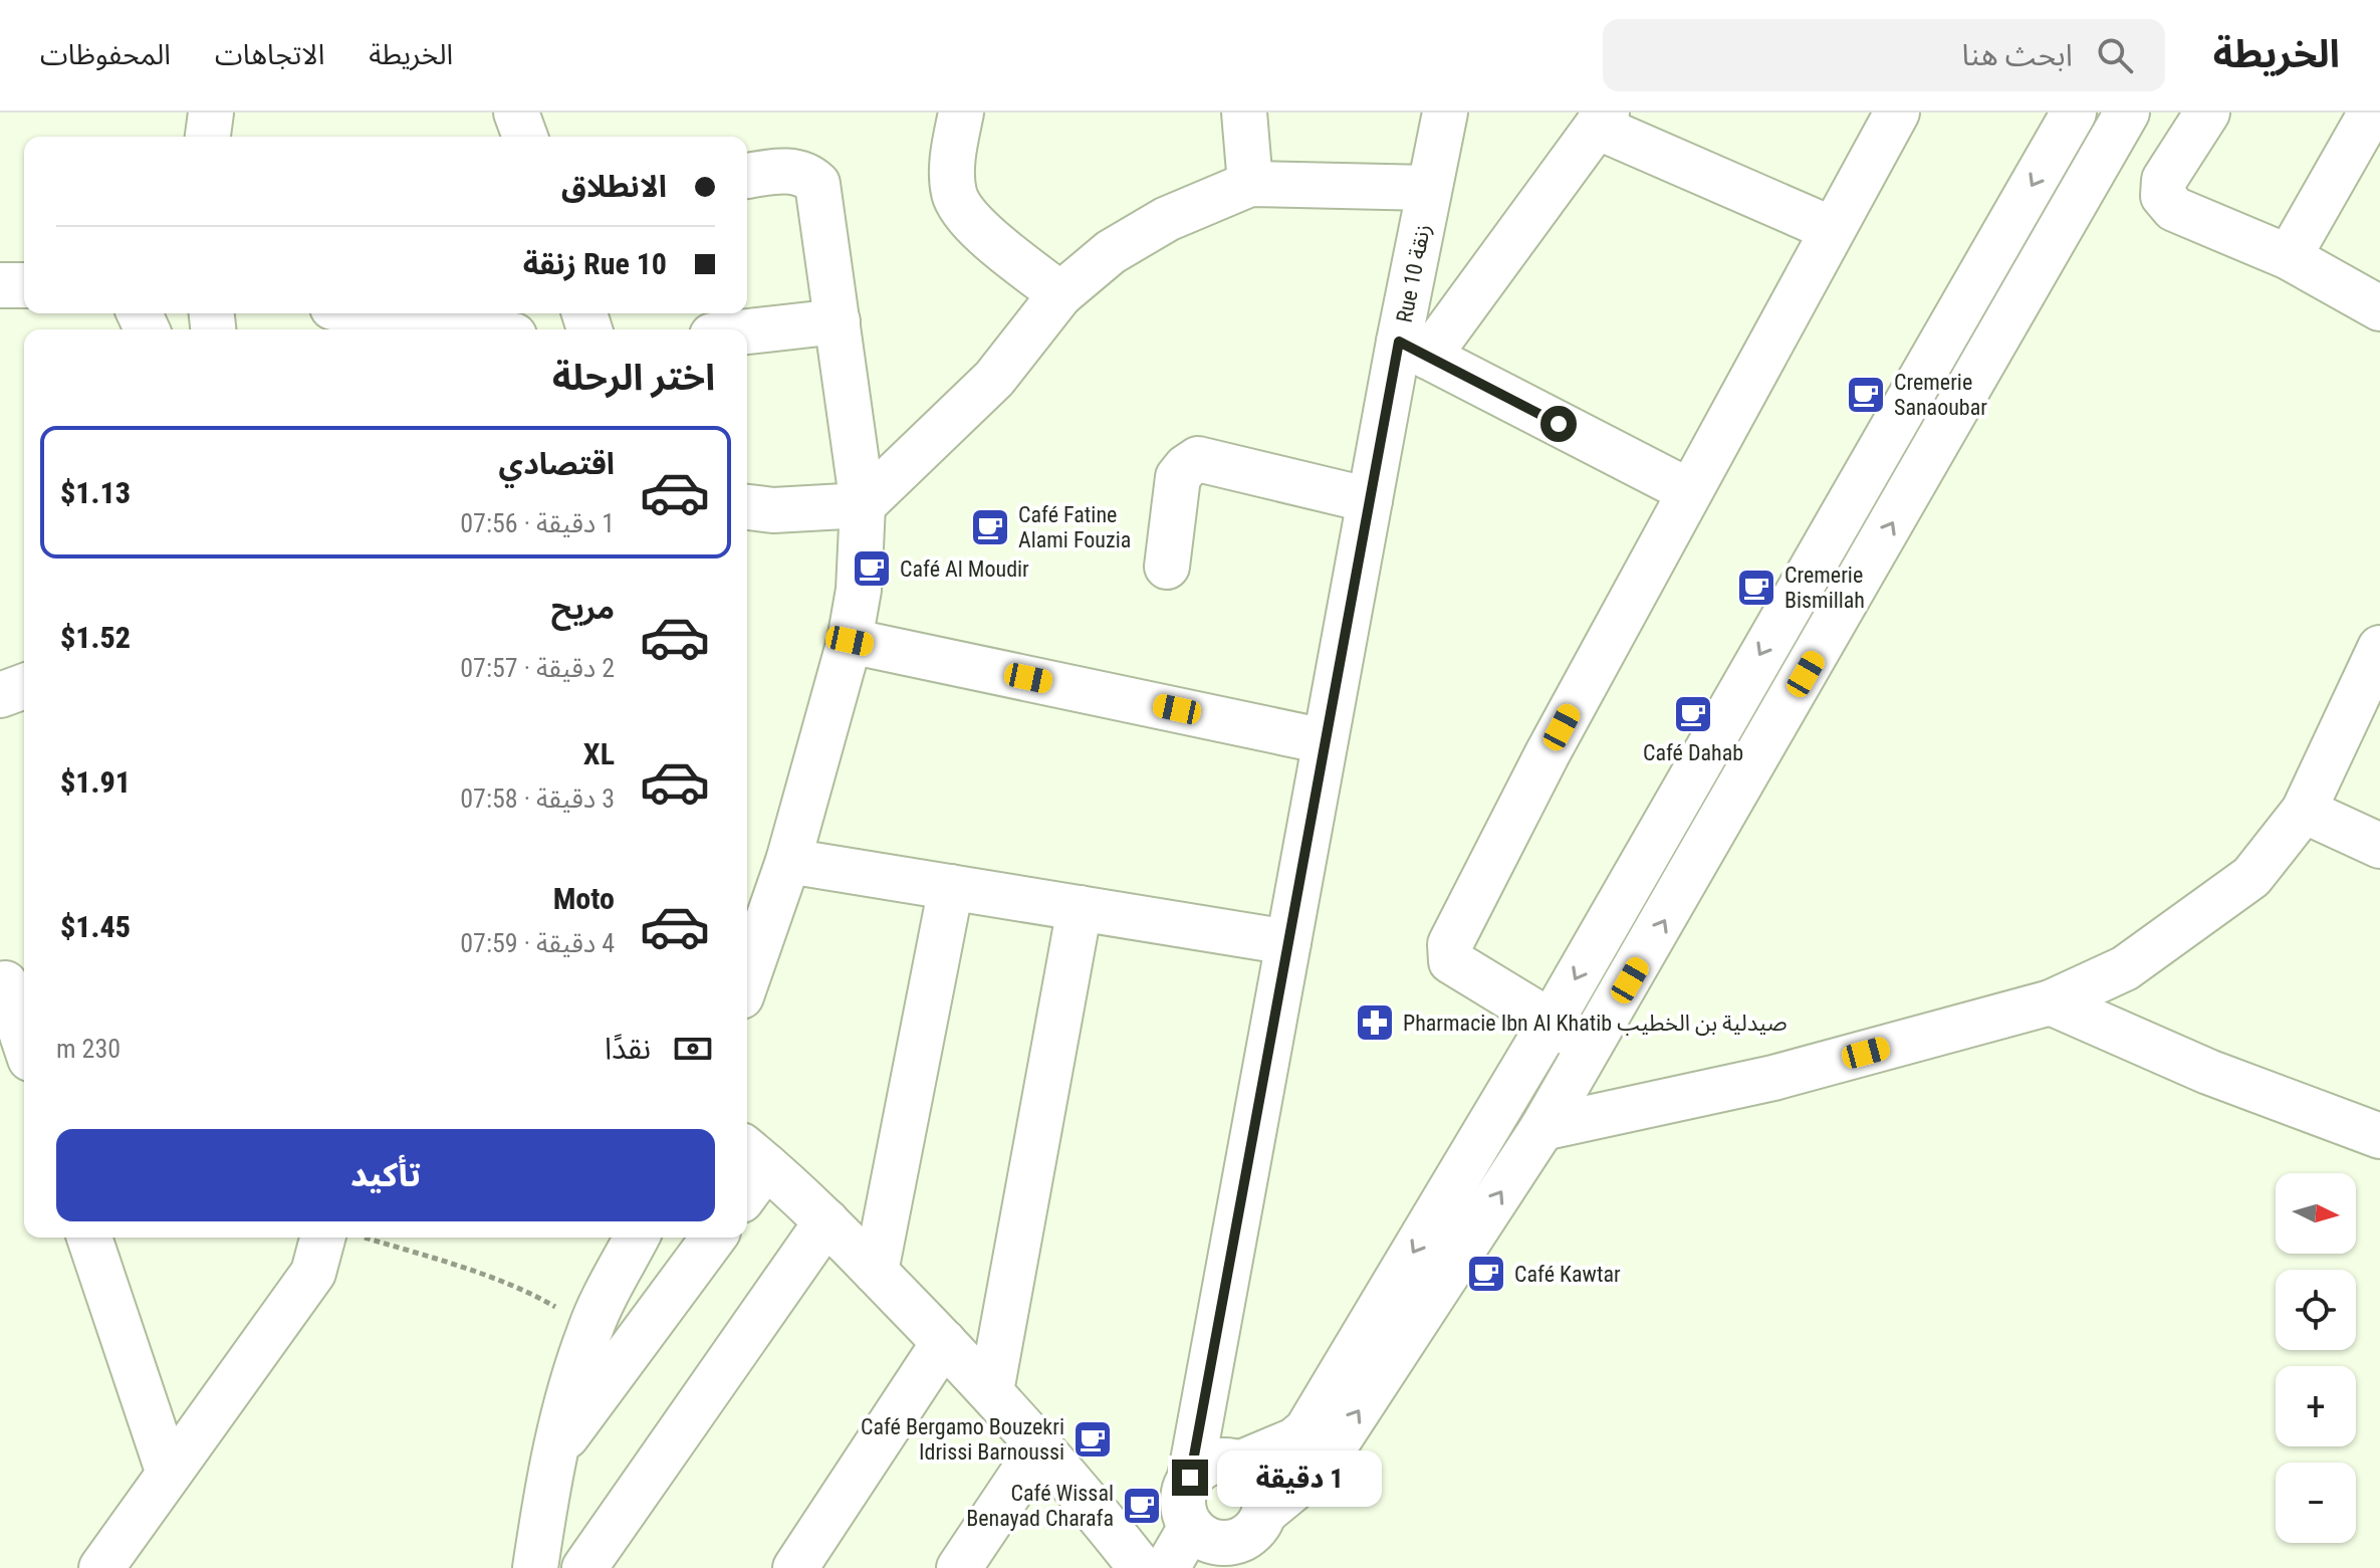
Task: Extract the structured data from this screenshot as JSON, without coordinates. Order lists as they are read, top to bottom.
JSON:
{
  "streets": {
    "street": ["Rue 10 زنقة"]
  },
  "places": {
    "cafe": [
      "Cremerie Sanaoubar",
      "Café Fatine Alami Fouzia",
      "Café Al Moudir",
      "Cremerie Bismillah",
      "Café Dahab",
      "Café Kawtar",
      "Café Bergamo Bouzekri Idrissi Barnoussi",
      "Café Wissal Benayad Charafa"
    ],
    "pharmacy": ["Pharmacie Ibn Al Khatib صيدلية بن الخطيب"]
  },
  "north": "right",
  "page": {
    "header": "الخريطة",
    "search": "ابحث هنا",
    "nav": ["الخريطة", "الاتجاهات", "المحفوظات"],
    "banner": ["الانطلاق", "Rue 10 زنقة"],
    "heading": "اختر الرحلة",
    "list": [
      {
        "name": "اقتصادي",
        "note": "1 دقيقة · 07:56",
        "value": "$1.13"
      },
      {
        "name": "مريح",
        "note": "2 دقيقة · 07:57",
        "value": "$1.52"
      },
      {
        "name": "XL",
        "note": "3 دقيقة · 07:58",
        "value": "$1.91"
      },
      {
        "name": "Moto",
        "note": "4 دقيقة · 07:59",
        "value": "$1.45"
      }
    ],
    "pay": ["نقدًا", "230 m"],
    "buttons": "تأكيد",
    "map_buttons": ["+", "−"],
    "bubble": "1 دقيقة"
  }
}
